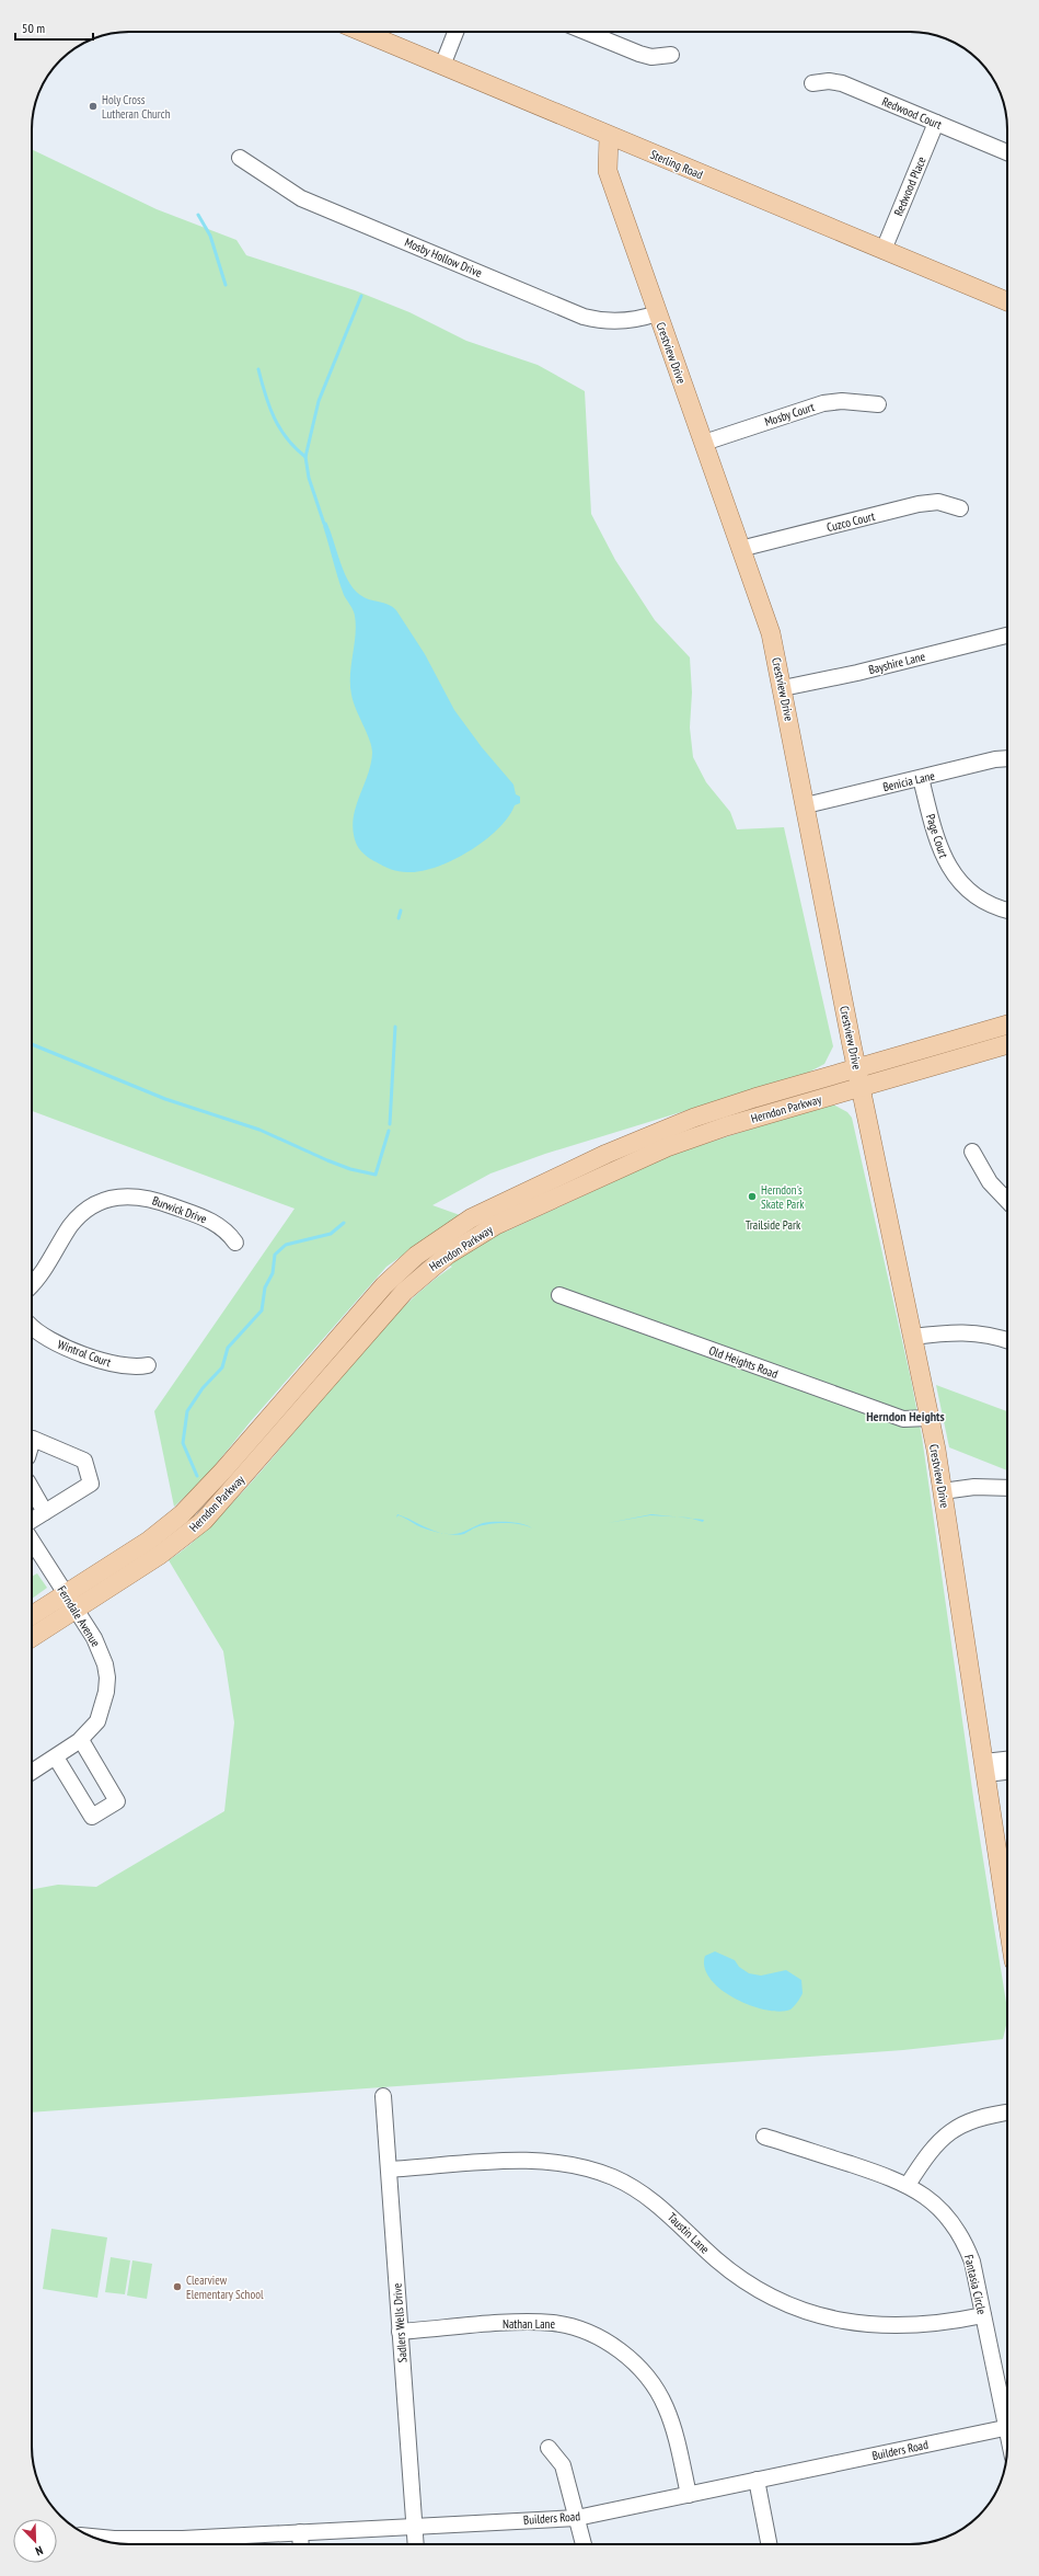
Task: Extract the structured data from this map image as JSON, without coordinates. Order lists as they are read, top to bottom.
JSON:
{
  "streets": {
    "main road": ["Sterling Road", "Crestview Drive", "Herndon Parkway"],
    "street": [
      "Redwood Court",
      "Redwood Place",
      "Mosby Hollow Drive",
      "Mosby Court",
      "Cuzco Court",
      "Bayshire Lane",
      "Benicia Lane",
      "Page Court",
      "Burwick Drive",
      "Wintrol Court",
      "Old Heights Road",
      "Ferndale Avenue",
      "Taustin Lane",
      "Fantasia Circle",
      "Sadlers Wells Drive",
      "Nathan Lane",
      "Builders Road"
    ]
  },
  "crossings": [
    ["Redwood Court", "Redwood Place"],
    ["Sterling Road", "Redwood Place"],
    ["Sterling Road", "Crestview Drive"],
    ["Mosby Hollow Drive", "Crestview Drive"],
    ["Crestview Drive", "Mosby Court"],
    ["Crestview Drive", "Cuzco Court"],
    ["Crestview Drive", "Bayshire Lane"],
    ["Crestview Drive", "Benicia Lane"],
    ["Crestview Drive", "Herndon Parkway"],
    ["Crestview Drive", "Old Heights Road"],
    ["Benicia Lane", "Page Court"],
    ["Herndon Parkway", "Ferndale Avenue"],
    ["Taustin Lane", "Fantasia Circle"],
    ["Taustin Lane", "Sadlers Wells Drive"],
    ["Sadlers Wells Drive", "Nathan Lane"],
    ["Sadlers Wells Drive", "Builders Road"],
    ["Nathan Lane", "Builders Road"]
  ],
  "districts": ["Herndon Heights"],
  "parks": ["Trailside Park"],
  "places": ["Holy Cross Lutheran Church", "Herndon's Skate Park", "Clearview Elementary School"],
  "scale_bar": "50 m",
  "north": "bottom right"
}
